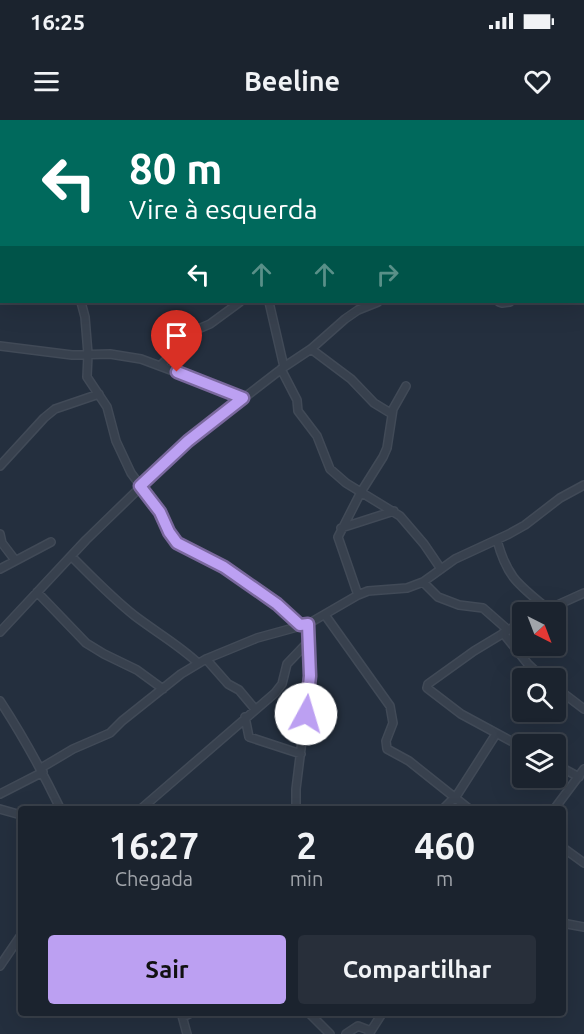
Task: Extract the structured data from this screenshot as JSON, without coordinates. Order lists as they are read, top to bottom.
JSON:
{
  "north": "bottom right",
  "page": {
    "status": "16:25",
    "header": "Beeline",
    "turn": ["80 m", "Vire à esquerda"],
    "eta": [
      "16:27",
      "Chegada",
      "2",
      "min",
      "460",
      "m"
    ],
    "buttons": ["Sair", "Compartilhar"]
  }
}
